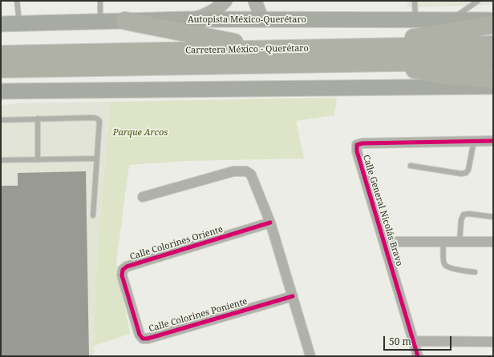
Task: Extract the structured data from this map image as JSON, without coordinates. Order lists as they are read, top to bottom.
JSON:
{
  "streets": {
    "highway": ["Carretera México - Querétaro"],
    "main road": ["Autopista México-Querétaro"],
    "street": ["Calle General Nicolás Bravo", "Calle Colorines Oriente", "Calle Colorines Poniente"]
  },
  "crossings": [
    ["Calle Colorines Oriente", "Calle Colorines Poniente"]
  ],
  "parks": ["Parque Arcos"],
  "scale_bar": "50 m"
}
